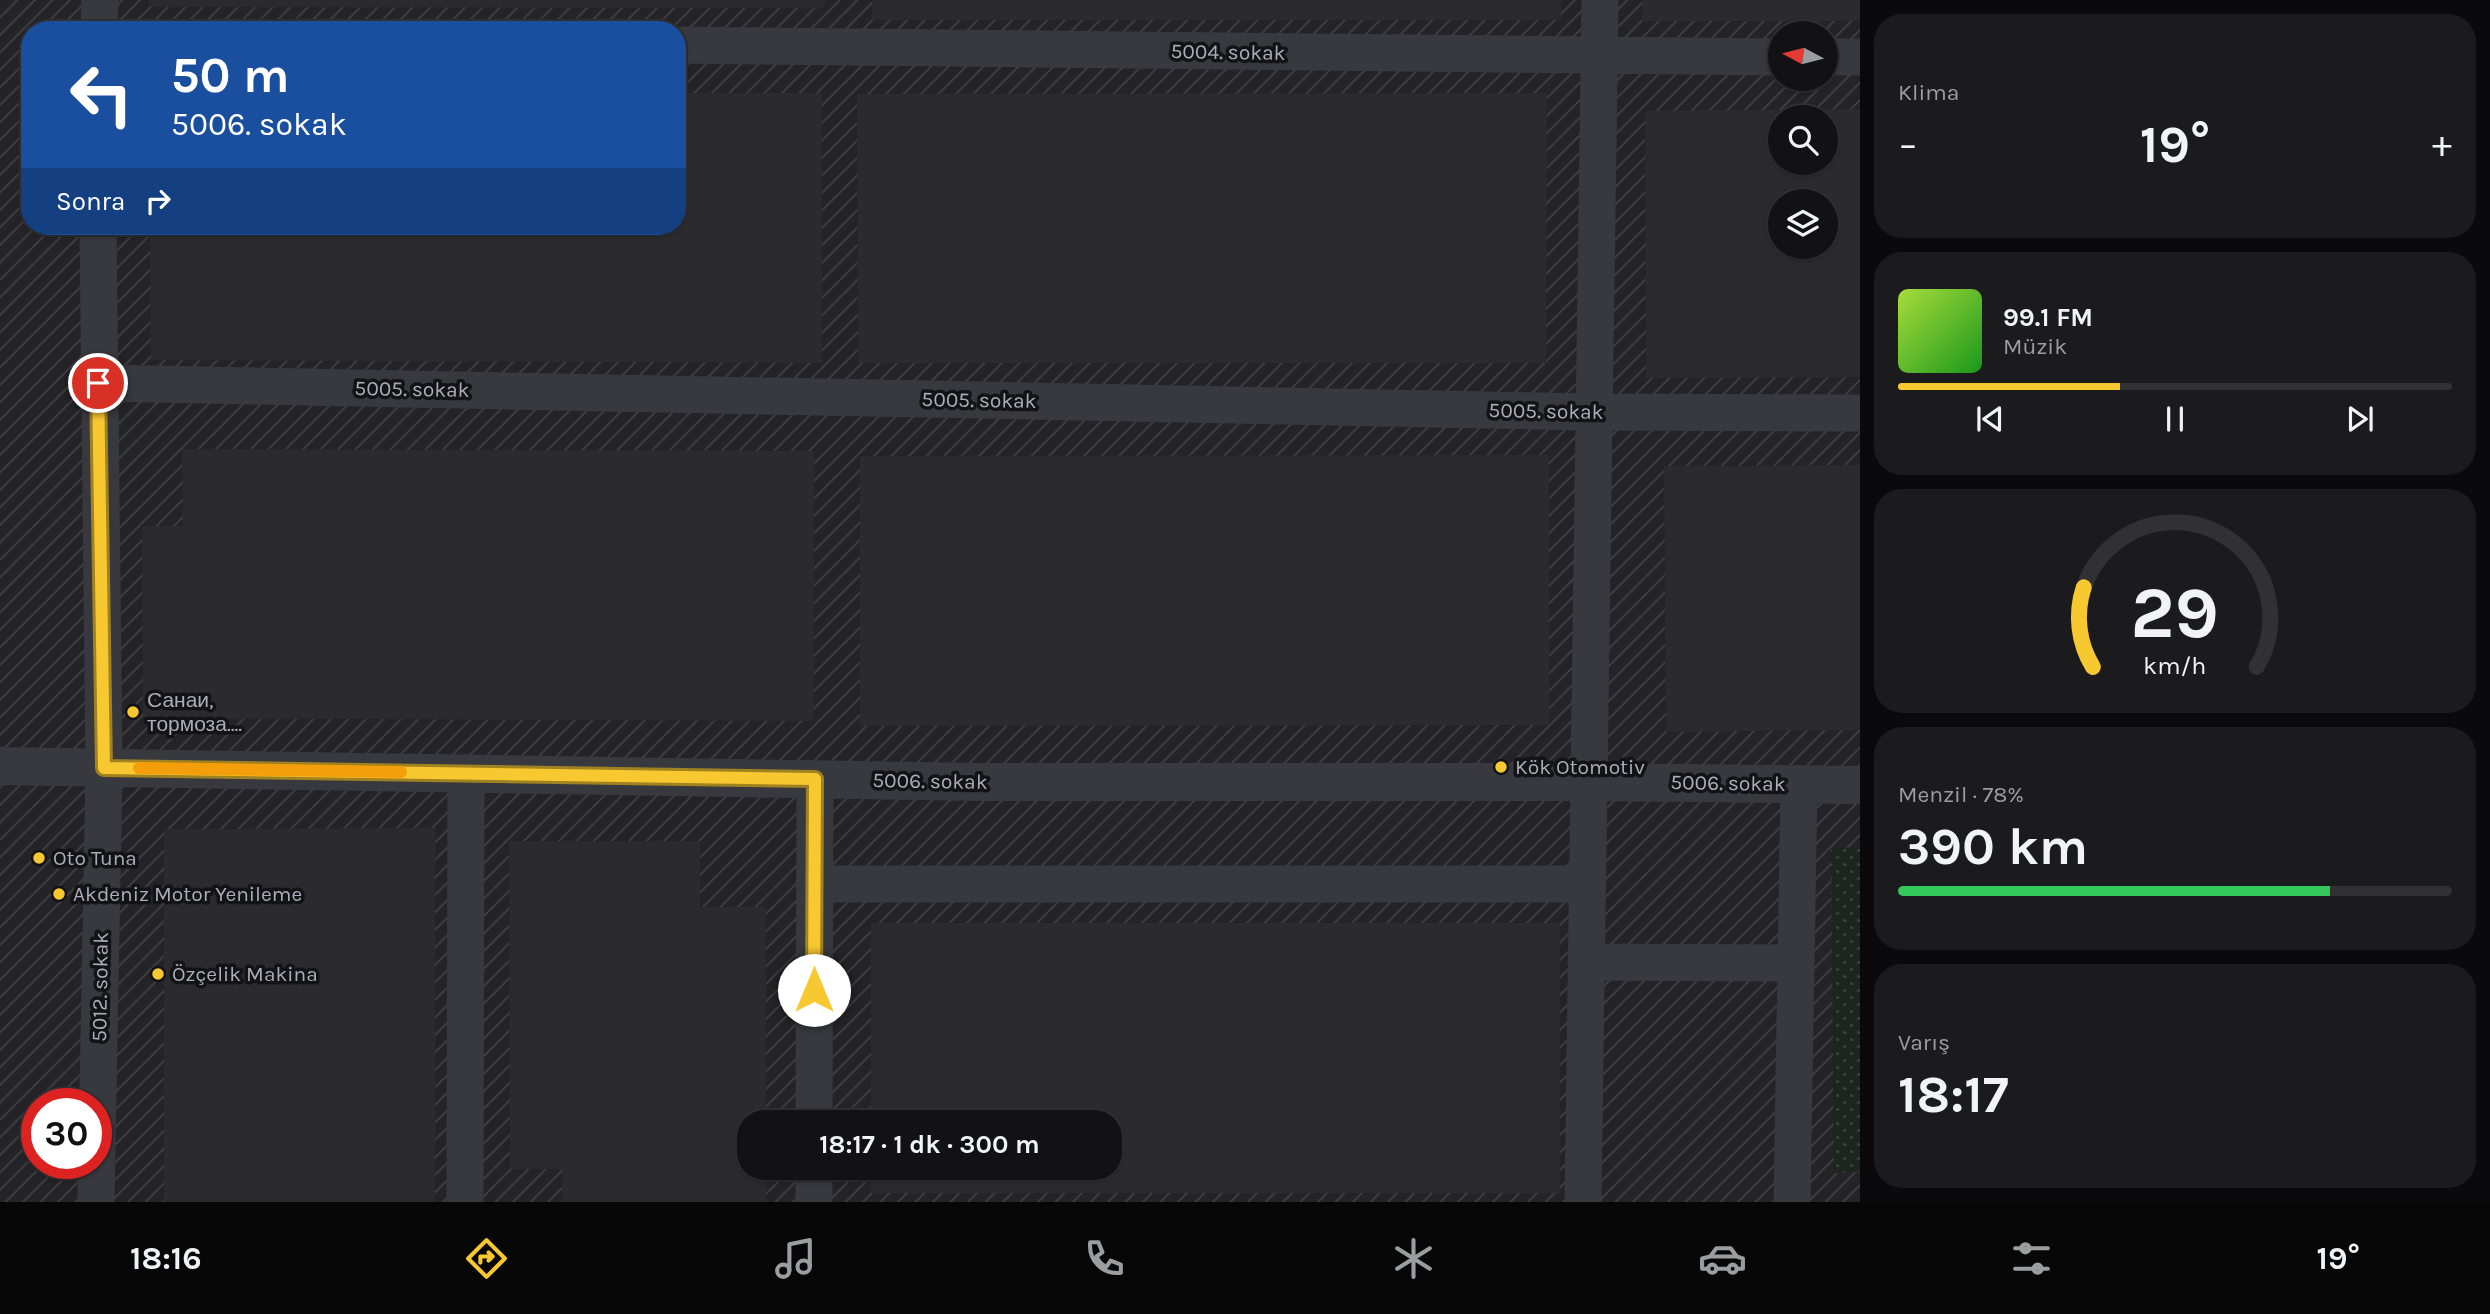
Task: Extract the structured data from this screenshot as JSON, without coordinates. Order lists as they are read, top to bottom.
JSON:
{
  "streets": {
    "street": [
      "5004. sokak",
      "5005. sokak",
      "5006. sokak",
      "5012. sokak"
    ]
  },
  "crossings": [
    ["5005. sokak", "5012. sokak"],
    ["5006. sokak", "5012. sokak"]
  ],
  "places": [
    "Санаи, тормоза....",
    "Kök Otomotiv",
    "Oto Tuna",
    "Akdeniz Motor Yenileme",
    "Özçelik Makina"
  ],
  "north": "left",
  "page": {
    "tile": [
      "Klima",
      ["Menzil · 78%", "390 km"],
      ["Varış", "18:17"]
    ],
    "turn": ["50 m", "5006. sokak"],
    "heat": ["−", "19°", "+"],
    "then": "Sonra",
    "song": ["99.1 FM", "Müzik"],
    "limit": "30",
    "trip": "18:17 · 1 dk · 300 m",
    "tabs": ["18:16", "19°"],
    "gauge": ["29", "km/h"]
  }
}
